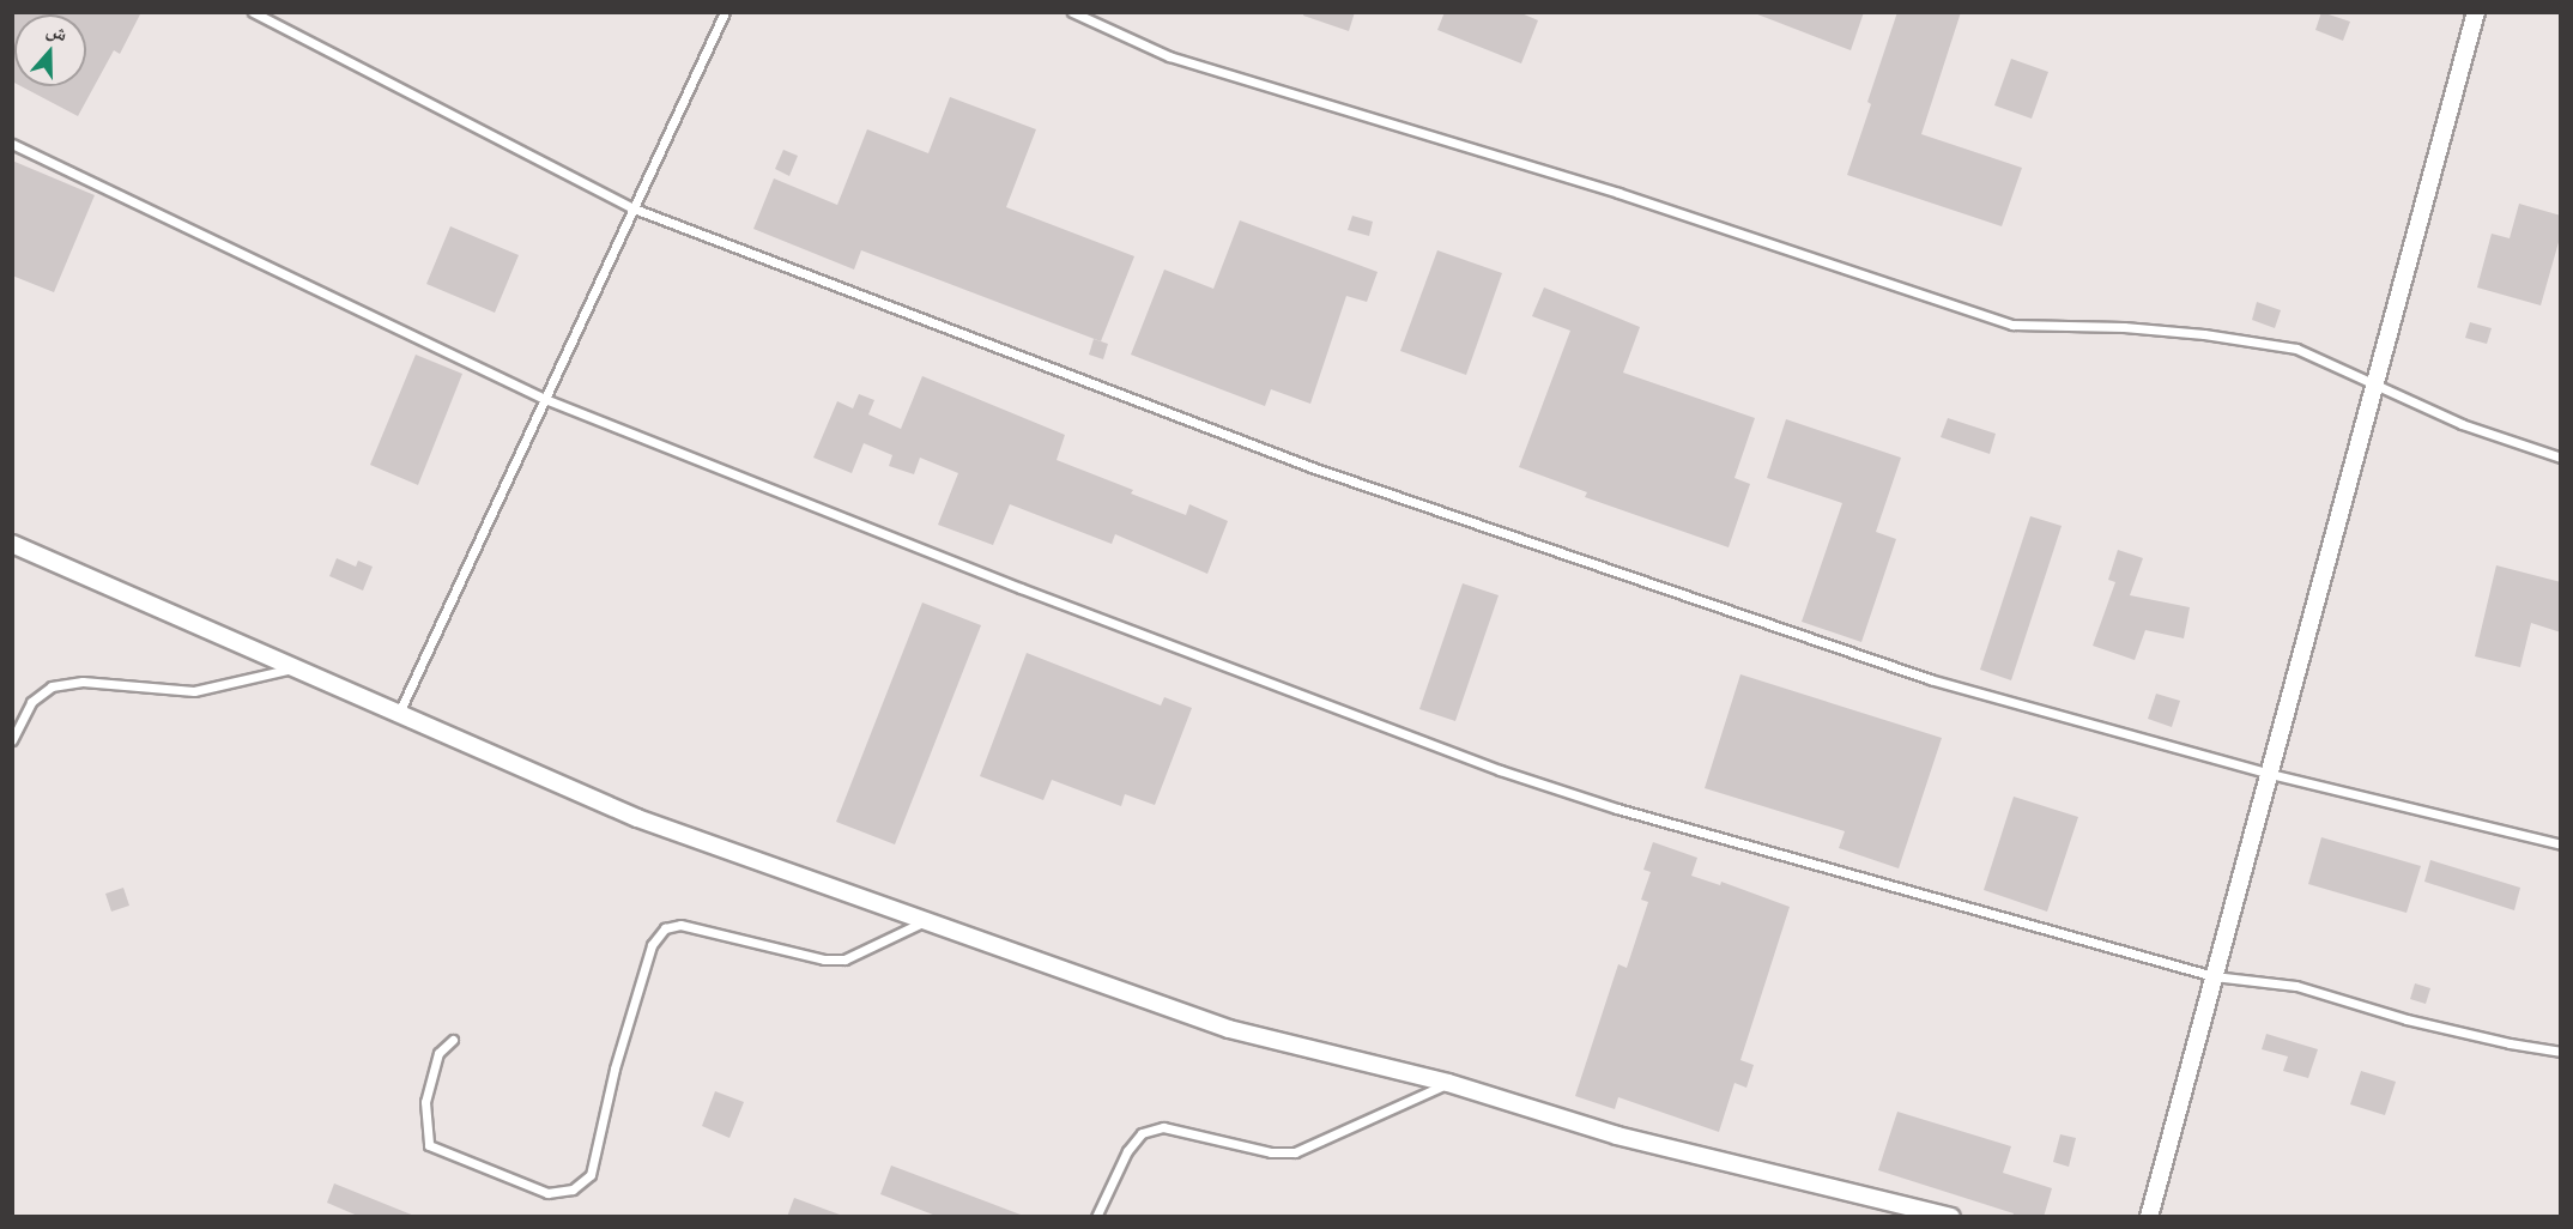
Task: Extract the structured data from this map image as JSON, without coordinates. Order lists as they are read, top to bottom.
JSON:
{
  "north": "top"
}
